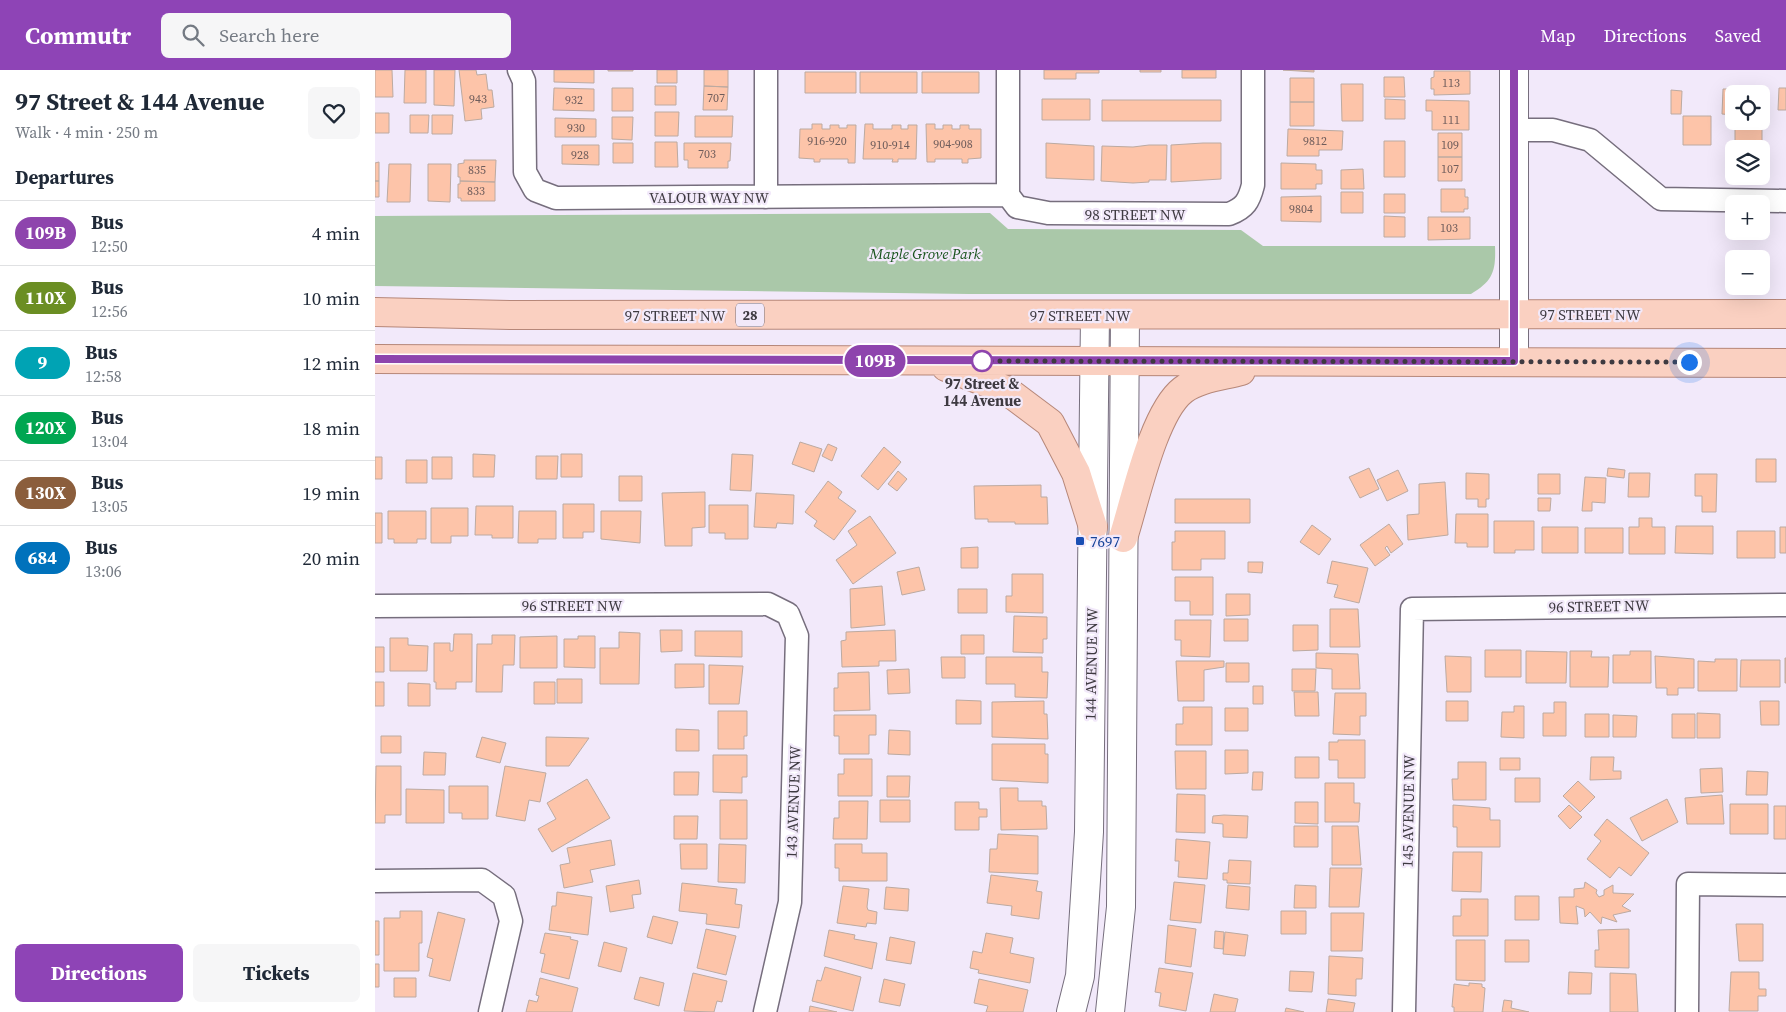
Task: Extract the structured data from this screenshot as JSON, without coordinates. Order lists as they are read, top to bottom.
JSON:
{
  "streets": {
    "main road": ["97 STREET NW", "28"],
    "street": [
      "VALOUR WAY NW",
      "98 STREET NW",
      "96 STREET NW",
      "144 AVENUE NW",
      "143 AVENUE NW",
      "145 AVENUE NW"
    ]
  },
  "crossings": [
    ["VALOUR WAY NW", "98 STREET NW"],
    ["97 STREET NW", "144 AVENUE NW"],
    ["96 STREET NW", "143 AVENUE NW"],
    ["96 STREET NW", "145 AVENUE NW"]
  ],
  "parks": ["Maple Grove Park"],
  "places": {
    "other": ["97 Street & 144 Avenue"],
    "transit": ["7697"]
  },
  "lines": ["bus line 109B"],
  "house_numbers": [
    "113",
    "707",
    "943",
    "932",
    "111",
    "930",
    "916-920",
    "9812",
    "904-908",
    "910-914",
    "109",
    "703",
    "928",
    "107",
    "835",
    "833",
    "9804",
    "103"
  ],
  "page": {
    "header": "Commutr",
    "search": "Search here",
    "nav": ["Map", "Directions", "Saved"],
    "heading": [
      ["97 Street & 144 Avenue", "Walk · 4 min · 250 m"],
      "Departures"
    ],
    "on_map": "109B",
    "map_buttons": ["+", "−"],
    "list": [
      {
        "mark": "109B",
        "name": "Bus",
        "note": "12:50",
        "value": "4 min"
      },
      {
        "mark": "110X",
        "name": "Bus",
        "note": "12:56",
        "value": "10 min"
      },
      {
        "mark": "9",
        "name": "Bus",
        "note": "12:58",
        "value": "12 min"
      },
      {
        "mark": "120X",
        "name": "Bus",
        "note": "13:04",
        "value": "18 min"
      },
      {
        "mark": "130X",
        "name": "Bus",
        "note": "13:05",
        "value": "19 min"
      },
      {
        "mark": "684",
        "name": "Bus",
        "note": "13:06",
        "value": "20 min"
      }
    ],
    "buttons": ["Directions", "Tickets"]
  }
}
